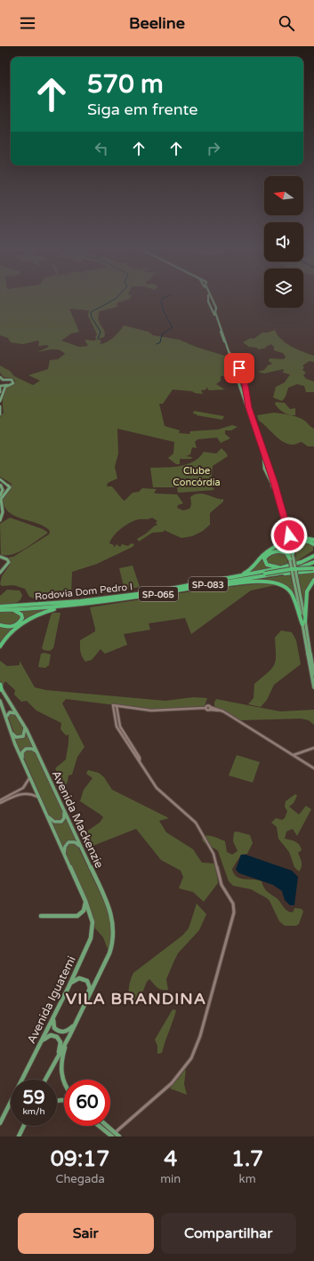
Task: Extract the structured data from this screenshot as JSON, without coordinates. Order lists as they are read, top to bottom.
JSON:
{
  "streets": {
    "highway": ["SP-083", "Rodovia Dom Pedro I", "SP-065"],
    "main road": ["Avenida Mackenzie", "Avenida Iguatemi"]
  },
  "crossings": [
    ["SP-083", "Rodovia Dom Pedro I"]
  ],
  "districts": ["VILA BRANDINA"],
  "parks": ["Clube Concórdia"],
  "north": "left",
  "page": {
    "header": "Beeline",
    "turn": ["570 m", "Siga em frente"],
    "speed": "59 km/h",
    "limit": "60",
    "eta": [
      "09:17",
      "Chegada",
      "4",
      "min",
      "1.7",
      "km"
    ],
    "buttons": ["Sair", "Compartilhar"]
  }
}
